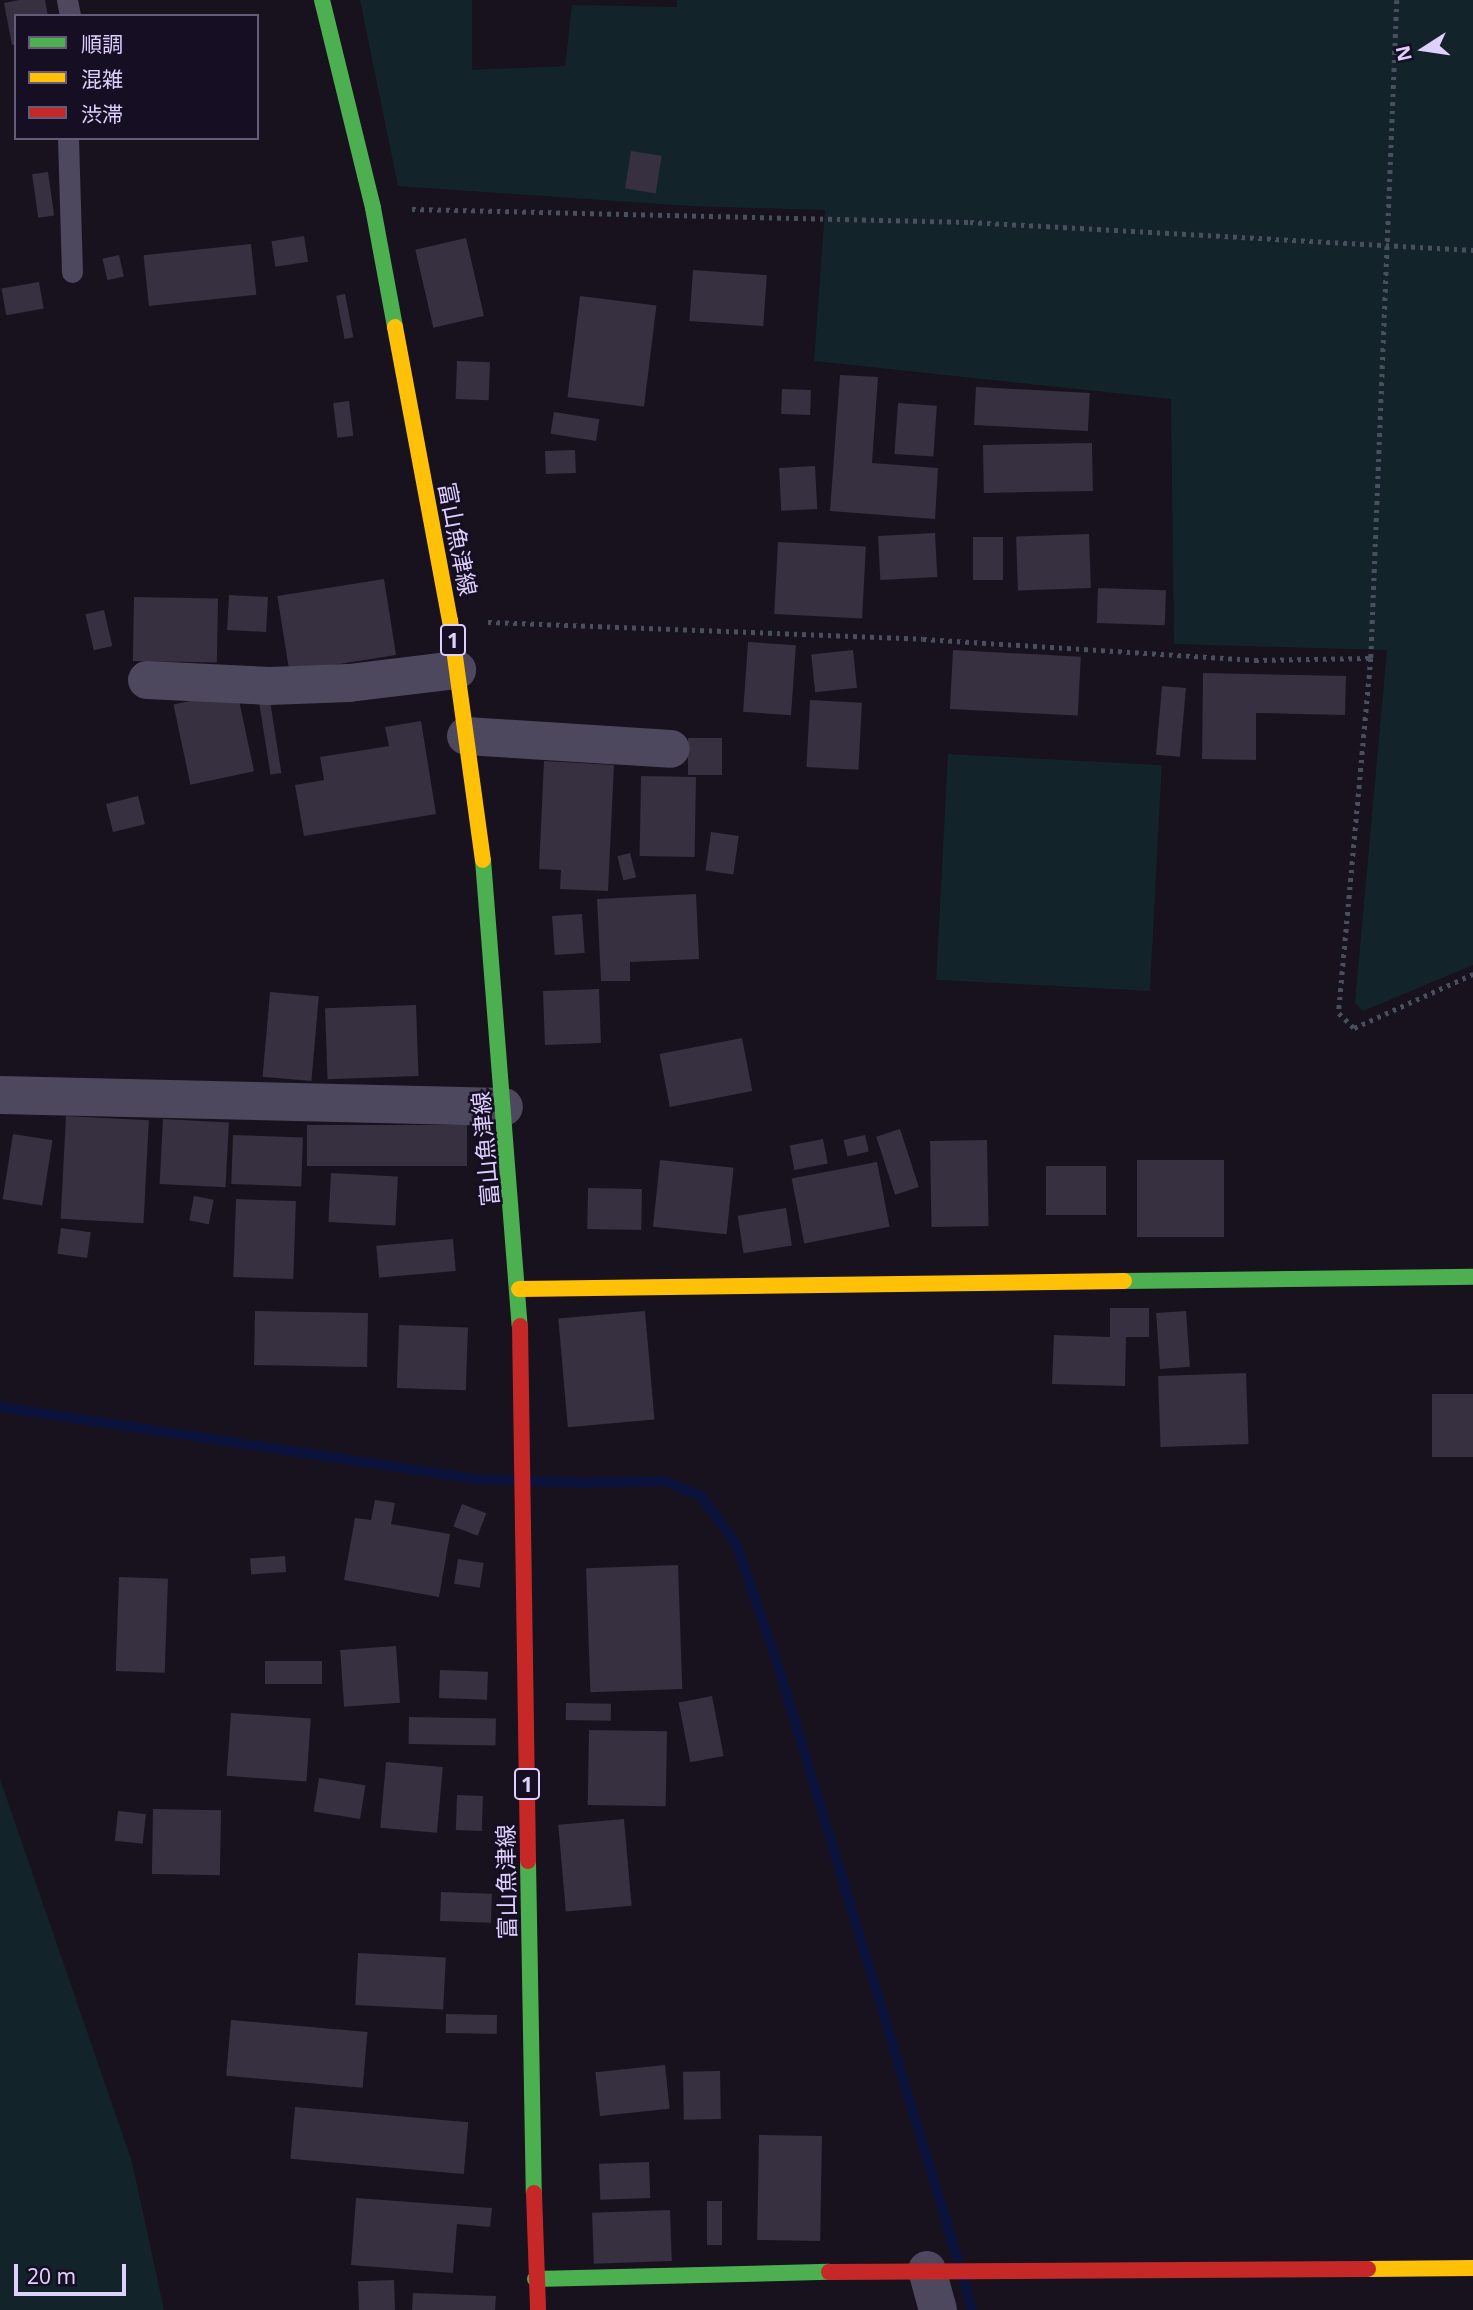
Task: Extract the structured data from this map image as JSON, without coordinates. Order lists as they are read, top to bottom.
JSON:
{
  "streets": {
    "main road": ["富山魚津線", "1"]
  },
  "legend": ["順調", "混雑", "渋滞"],
  "scale_bar": "20 m",
  "north": "left"
}
